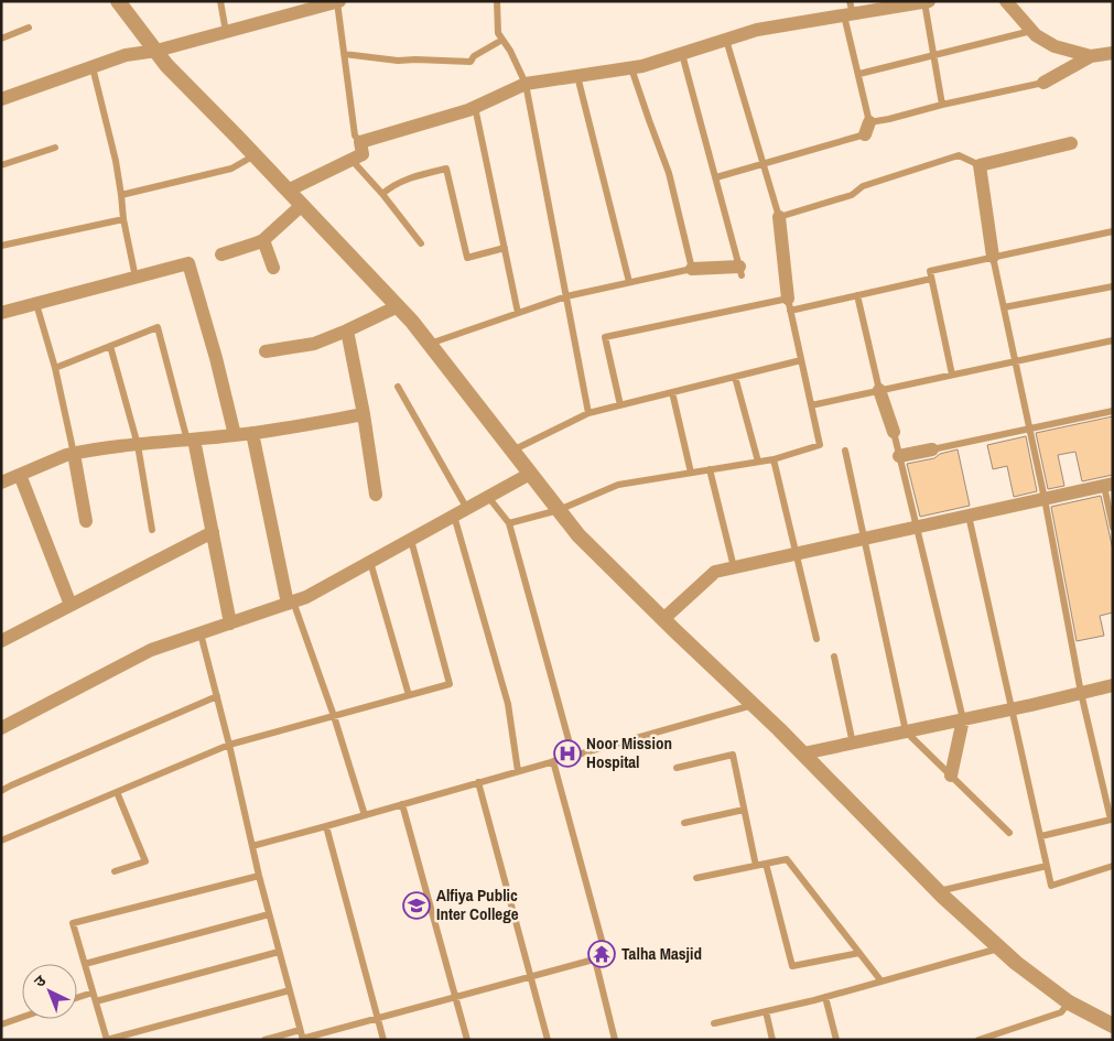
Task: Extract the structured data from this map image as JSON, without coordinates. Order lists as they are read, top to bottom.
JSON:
{
  "places": {
    "hospital": ["Noor Mission Hospital"],
    "school or university": ["Alfiya Public Inter College"],
    "temple": ["Talha Masjid"]
  },
  "north": "top left"
}
